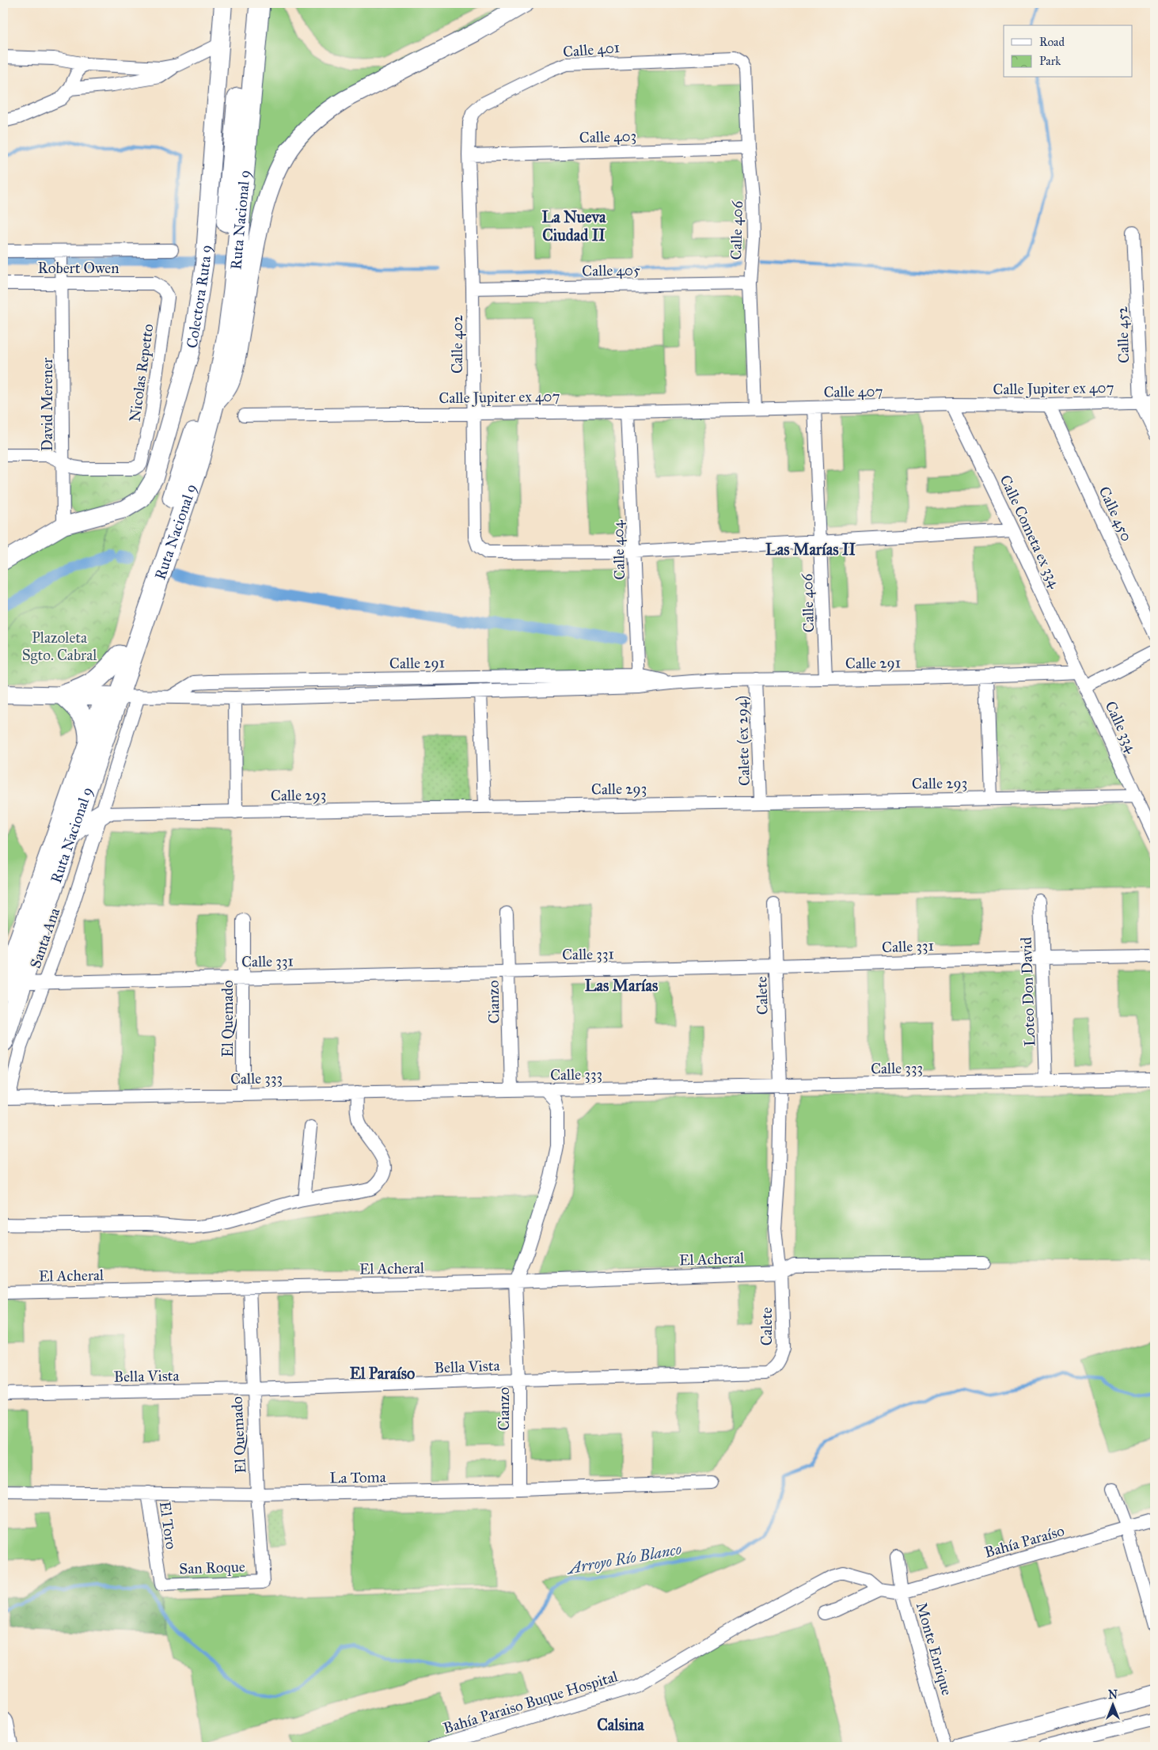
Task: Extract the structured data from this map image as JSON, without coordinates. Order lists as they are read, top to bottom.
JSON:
{
  "streets": {
    "main road": ["Ruta Nacional 9"],
    "street": [
      "Calle 401",
      "Calle 403",
      "Calle 406",
      "Robert Owen",
      "Calle 405",
      "Colectora Ruta 9",
      "Calle 452",
      "Calle 402",
      "Nicolas Repetto",
      "Calle Jupiter ex 407",
      "Calle 407",
      "David Merener",
      "Calle 450",
      "Calle Cometa ex 334",
      "Calle 404",
      "Calle 291",
      "Calle 334",
      "Calete (ex 294)",
      "Calle 293",
      "Santa Ana",
      "Calle 331",
      "Loteo Don David",
      "Calete",
      "Cianzo",
      "El Quemado",
      "Calle 333",
      "El Acheral",
      "Bella Vista",
      "La Toma",
      "El Toro",
      "Bahía Paraíso",
      "San Roque",
      "Monte Enrique",
      "Bahía Paraiso Buque Hospital"
    ]
  },
  "crossings": [
    ["Calle 401", "Calle 406"],
    ["Calle 401", "Calle 402"],
    ["Calle 403", "Calle 406"],
    ["Calle 403", "Calle 402"],
    ["Ruta Nacional 9", "Calle 291"],
    ["Ruta Nacional 9", "Santa Ana"],
    ["Ruta Nacional 9", "Calle 331"],
    ["Calle 406", "Calle 405"],
    ["Calle 406", "Calle Jupiter ex 407"],
    ["Calle 406", "Calle 407"],
    ["Calle 406", "Calle 291"],
    ["Robert Owen", "Nicolas Repetto"],
    ["Robert Owen", "David Merener"],
    ["Calle 405", "Calle 402"],
    ["Colectora Ruta 9", "David Merener"],
    ["Calle 452", "Calle Jupiter ex 407"],
    ["Calle 402", "Calle Jupiter ex 407"],
    ["Calle 402", "Calle 404"],
    ["Nicolas Repetto", "David Merener"],
    ["Calle Jupiter ex 407", "Calle 407"],
    ["Calle Jupiter ex 407", "Calle 450"],
    ["Calle Jupiter ex 407", "Calle Cometa ex 334"],
    ["Calle Jupiter ex 407", "Calle 404"],
    ["Calle 407", "Calle Cometa ex 334"],
    ["Calle Cometa ex 334", "Calle 291"],
    ["Calle Cometa ex 334", "Calle 334"],
    ["Calle 404", "Calle 291"],
    ["Calle 291", "Calle 334"],
    ["Calle 291", "Calete (ex 294)"],
    ["Calle 291", "Santa Ana"],
    ["Calle 334", "Calle 293"],
    ["Calete (ex 294)", "Calle 293"],
    ["Calle 293", "Santa Ana"],
    ["Santa Ana", "Calle 331"],
    ["Santa Ana", "Calle 333"],
    ["Calle 331", "Loteo Don David"],
    ["Calle 331", "Calete"],
    ["Calle 331", "Cianzo"],
    ["Calle 331", "El Quemado"],
    ["Loteo Don David", "Calle 333"],
    ["Calete", "Calle 333"],
    ["Calete", "El Acheral"],
    ["Calete", "Bella Vista"],
    ["Cianzo", "Calle 333"],
    ["Cianzo", "El Acheral"],
    ["Cianzo", "Bella Vista"],
    ["Cianzo", "La Toma"],
    ["El Quemado", "Calle 333"],
    ["El Quemado", "El Acheral"],
    ["El Quemado", "Bella Vista"],
    ["El Quemado", "La Toma"],
    ["El Quemado", "San Roque"],
    ["La Toma", "El Toro"],
    ["El Toro", "San Roque"],
    ["Bahía Paraíso", "Monte Enrique"]
  ],
  "districts": [
    "La Nueva Ciudad II",
    "Las Marías II",
    "Las Marías",
    "El Paraíso",
    "Calsina"
  ],
  "water": ["Arroyo Río Blanco"],
  "parks": ["Plazoleta Sgto. Cabral"],
  "legend": ["Road", "Park"],
  "north": "top"
}
